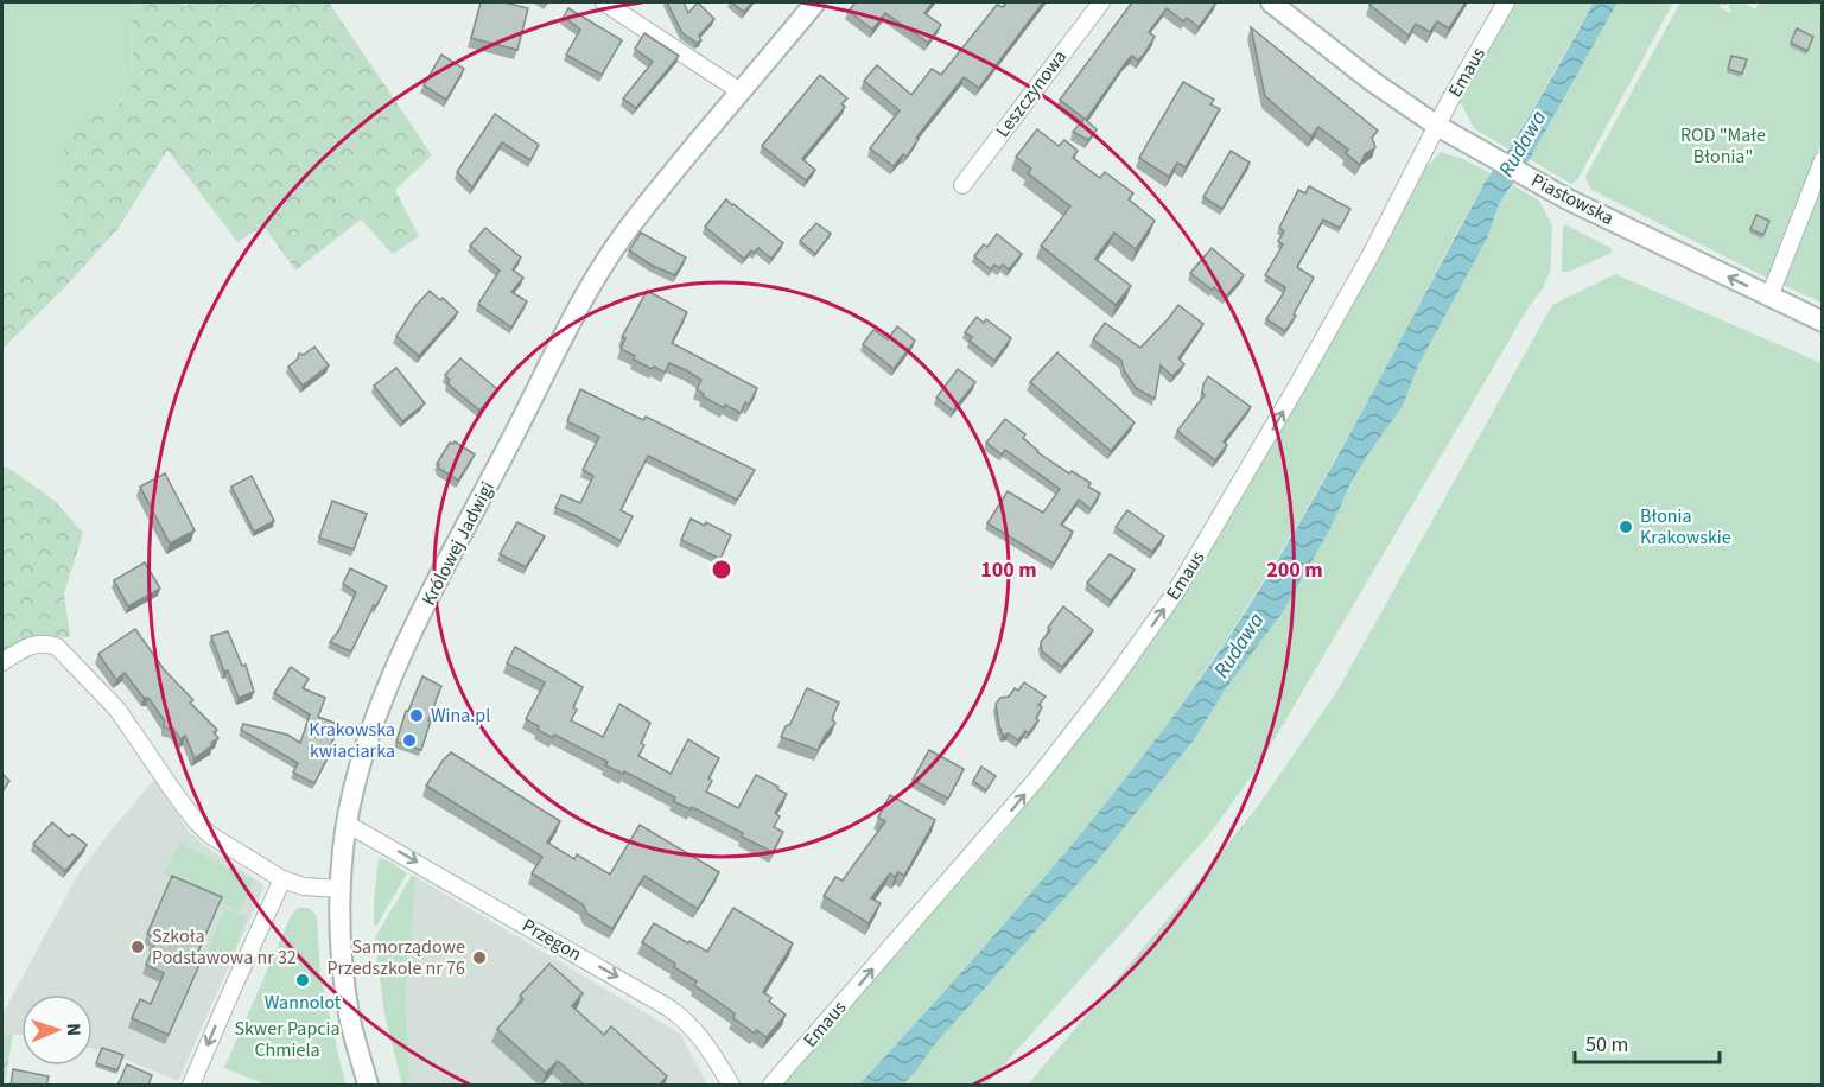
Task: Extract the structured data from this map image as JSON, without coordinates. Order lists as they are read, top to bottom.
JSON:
{
  "streets": {
    "street": [
      "Emaus",
      "Leszczynowa",
      "Piastowska",
      "Królowej Jadwigi",
      "Przegon"
    ]
  },
  "crossings": [
    ["Emaus", "Piastowska"],
    ["Królowej Jadwigi", "Przegon"]
  ],
  "one_way": ["Emaus", "Piastowska", "Przegon"],
  "water": ["Rudawa"],
  "parks": ["ROD \"Małe Błonia\"", "Skwer Papcia Chmiela"],
  "places": [
    "Błonia Krakowskie",
    "Wina.pl",
    "Krakowska kwiaciarka",
    "Szkoła Podstawowa nr 32",
    "Samorządowe Przedszkole nr 76",
    "Wannolot"
  ],
  "scale_bar": "50 m",
  "north": "right",
  "rings": ["100 m", "200 m"]
}
